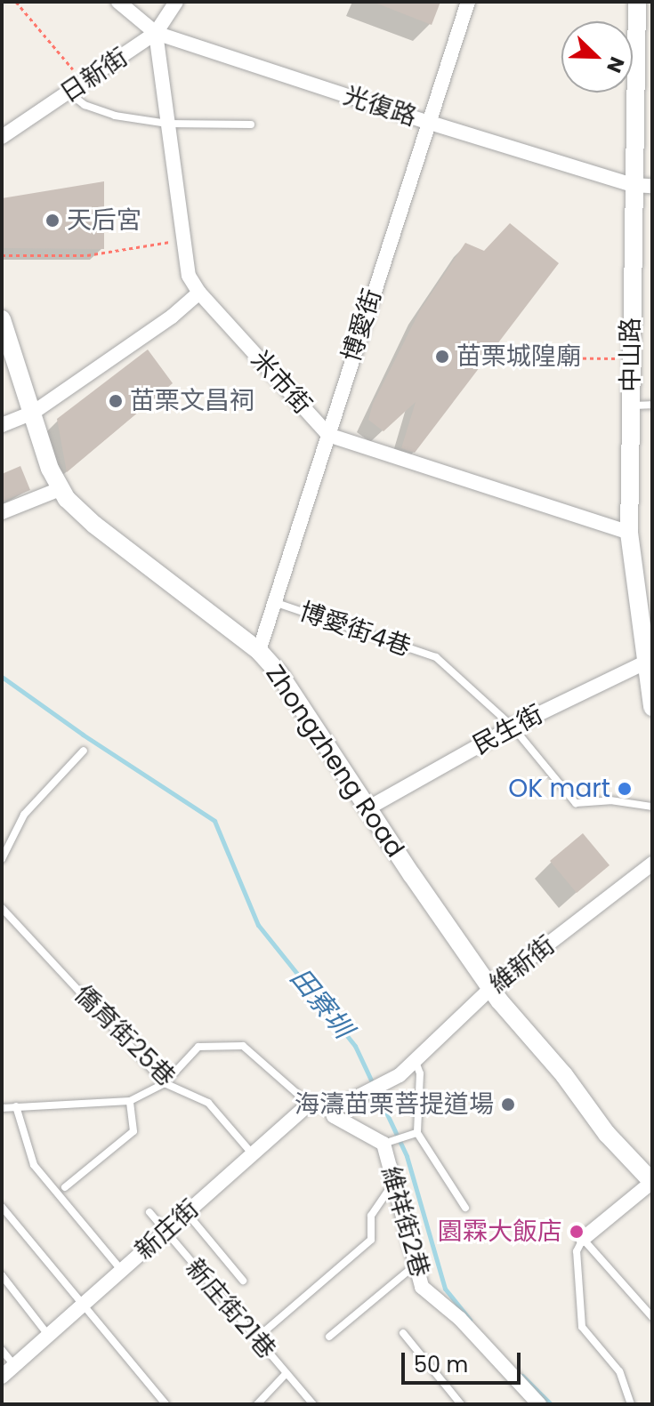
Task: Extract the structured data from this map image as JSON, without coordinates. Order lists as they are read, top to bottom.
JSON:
{
  "streets": {
    "street": [
      "日新街",
      "光復路",
      "博愛街",
      "中山路",
      "米市街",
      "民生街",
      "Zhongzheng Road",
      "維新街",
      "維祥街2巷",
      "新庄街"
    ],
    "lane": ["博愛街4巷", "僑育街25巷", "新庄街21巷"]
  },
  "crossings": [
    ["日新街", "光復路"],
    ["日新街", "米市街"],
    ["光復路", "博愛街"],
    ["光復路", "中山路"],
    ["光復路", "米市街"],
    ["博愛街", "米市街"],
    ["博愛街", "博愛街4巷"],
    ["博愛街", "Zhongzheng Road"],
    ["中山路", "米市街"],
    ["中山路", "民生街"],
    ["博愛街4巷", "民生街"],
    ["民生街", "Zhongzheng Road"],
    ["Zhongzheng Road", "維新街"],
    ["維新街", "維祥街2巷"],
    ["僑育街25巷", "新庄街"],
    ["新庄街", "新庄街21巷"]
  ],
  "water": ["田寮圳"],
  "places": [
    "天后宮",
    "苗栗城隍廟",
    "苗栗文昌祠",
    "OK mart",
    "海濤苗栗菩提道場",
    "園霖大飯店"
  ],
  "scale_bar": "50 m",
  "north": "bottom right"
}
